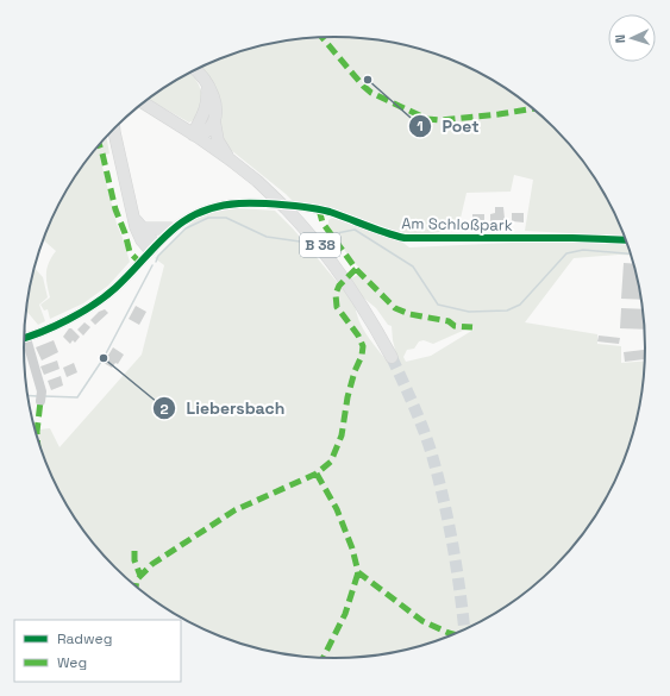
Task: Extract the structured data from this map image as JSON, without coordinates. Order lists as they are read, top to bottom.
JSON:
{
  "streets": {
    "main road": ["B 38"],
    "street": ["Am Schloßpark"]
  },
  "places": ["Poet", "Liebersbach"],
  "legend": ["Radweg", "Weg"],
  "north": "left"
}
